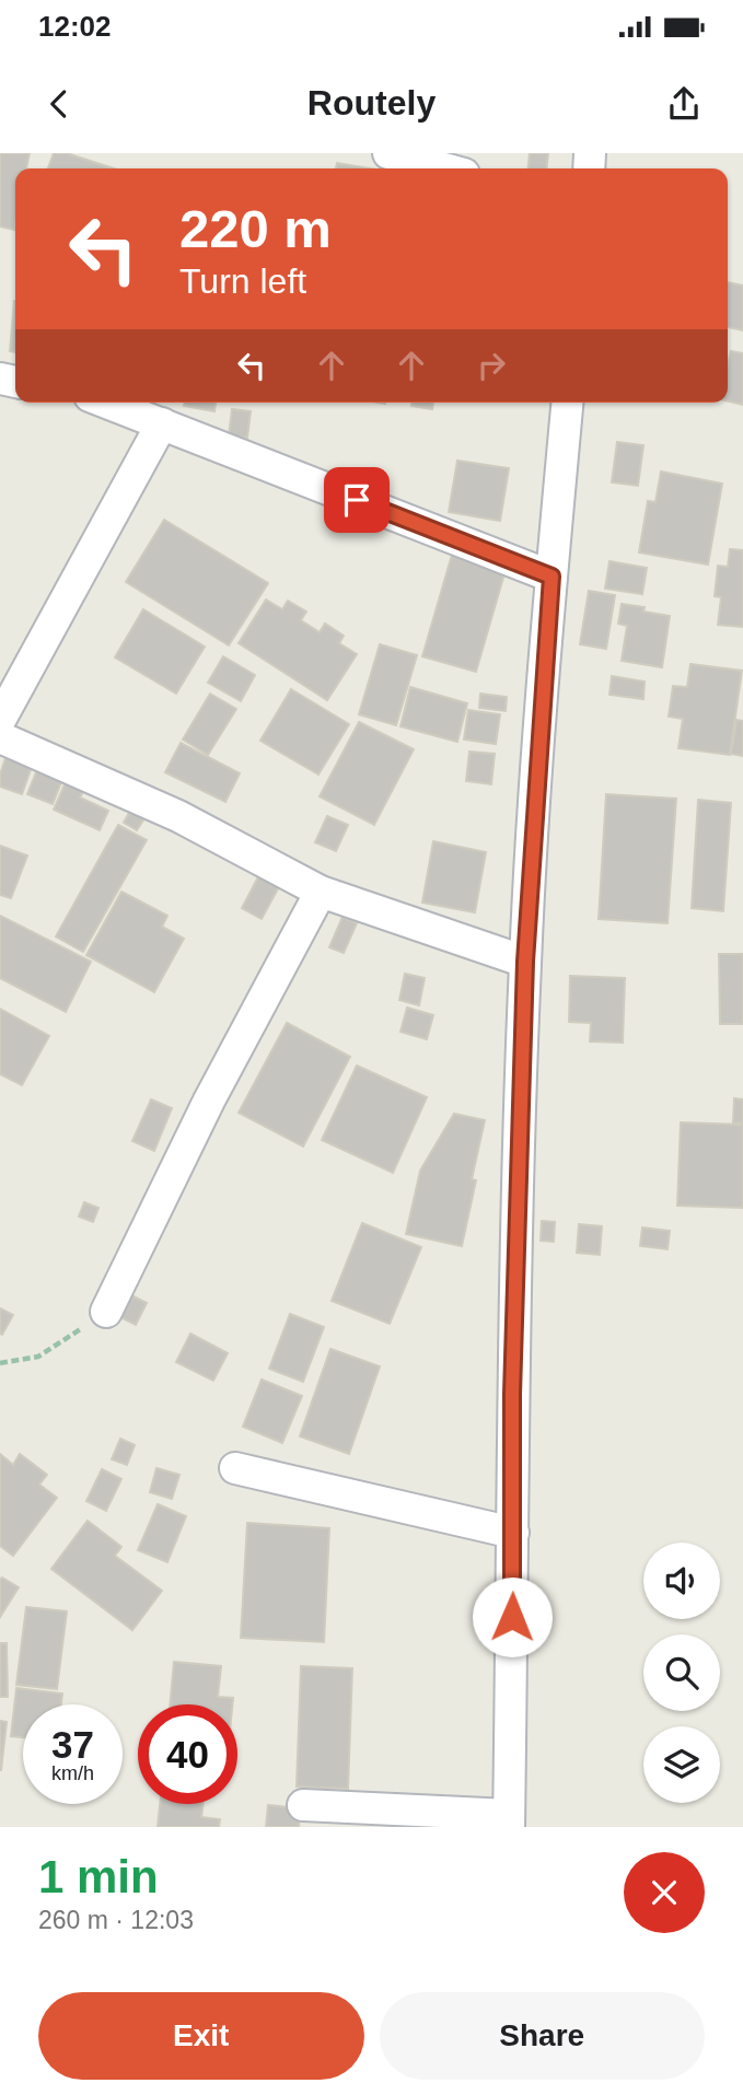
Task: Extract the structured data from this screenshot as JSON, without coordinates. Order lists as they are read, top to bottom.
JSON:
{
  "page": {
    "status": "12:02",
    "header": "Routely",
    "turn": ["220 m", "Turn left"],
    "speed": "37 km/h",
    "limit": "40",
    "heading": ["1 min", "260 m · 12:03"],
    "buttons": ["Exit", "Share"]
  }
}
